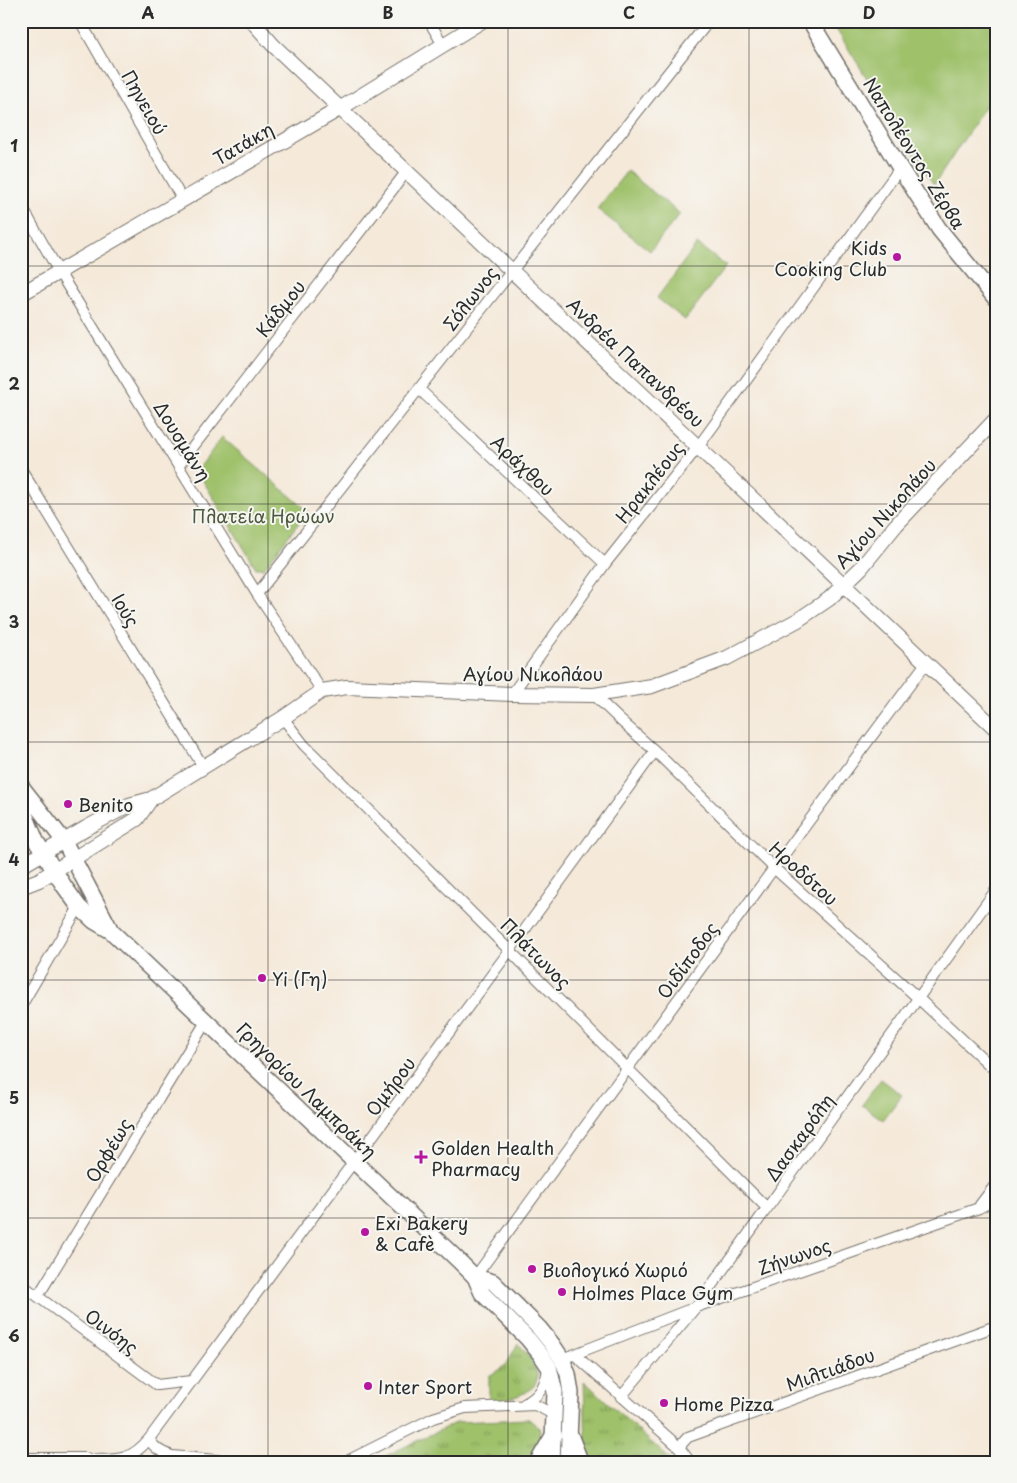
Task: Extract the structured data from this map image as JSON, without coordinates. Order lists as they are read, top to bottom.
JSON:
{
  "streets": {
    "main road": ["Ναπολέοντος Ζέρβα", "Γρηγορίου Λαμπράκη"],
    "street": [
      "Πηνειού",
      "Τατάκη",
      "Σόλωνος",
      "Κάδμου",
      "Ανδρέα Παπανδρέου",
      "Δουσμάνη",
      "Αράχθου",
      "Ηρακλέους",
      "Αγίου Νικολάου",
      "Ιούς",
      "Ηροδότου",
      "Πλάτωνος",
      "Οιδίποδος",
      "Ομήρου",
      "Δασκαρόλη",
      "Ορφέως",
      "Ζήνωνος",
      "Οινόης",
      "Μιλτιάδου"
    ]
  },
  "crossings": [
    ["Πηνειού", "Τατάκη"],
    ["Τατάκη", "Ανδρέα Παπανδρέου"],
    ["Τατάκη", "Δουσμάνη"],
    ["Ναπολέοντος Ζέρβα", "Ηρακλέους"],
    ["Σόλωνος", "Ανδρέα Παπανδρέου"],
    ["Σόλωνος", "Δουσμάνη"],
    ["Σόλωνος", "Αράχθου"],
    ["Κάδμου", "Ανδρέα Παπανδρέου"],
    ["Κάδμου", "Δουσμάνη"],
    ["Ανδρέα Παπανδρέου", "Ηρακλέους"],
    ["Ανδρέα Παπανδρέου", "Αγίου Νικολάου"],
    ["Ανδρέα Παπανδρέου", "Οιδίποδος"],
    ["Δουσμάνη", "Αγίου Νικολάου"],
    ["Αράχθου", "Ηρακλέους"],
    ["Ηρακλέους", "Αγίου Νικολάου"],
    ["Αγίου Νικολάου", "Ιούς"],
    ["Αγίου Νικολάου", "Ηροδότου"],
    ["Αγίου Νικολάου", "Πλάτωνος"],
    ["Αγίου Νικολάου", "Γρηγορίου Λαμπράκη"],
    ["Ηροδότου", "Οιδίποδος"],
    ["Ηροδότου", "Ομήρου"],
    ["Ηροδότου", "Δασκαρόλη"],
    ["Πλάτωνος", "Οιδίποδος"],
    ["Πλάτωνος", "Ομήρου"],
    ["Πλάτωνος", "Δασκαρόλη"],
    ["Οιδίποδος", "Γρηγορίου Λαμπράκη"],
    ["Ομήρου", "Γρηγορίου Λαμπράκη"],
    ["Ομήρου", "Οινόης"],
    ["Γρηγορίου Λαμπράκη", "Δασκαρόλη"],
    ["Γρηγορίου Λαμπράκη", "Ορφέως"],
    ["Γρηγορίου Λαμπράκη", "Ζήνωνος"],
    ["Γρηγορίου Λαμπράκη", "Μιλτιάδου"],
    ["Δασκαρόλη", "Ζήνωνος"],
    ["Ορφέως", "Οινόης"]
  ],
  "parks": ["Πλατεία Ηρώων"],
  "places": {
    "other": [
      "Kids Cooking Club",
      "Benito",
      "Yi (Γη)",
      "Exi Bakery & Cafè",
      "Βιολογικό Χωριό",
      "Holmes Place Gym",
      "Inter Sport",
      "Home Pizza"
    ],
    "health": ["Golden Health Pharmacy"]
  },
  "grid": {
    "columns": [
      "A",
      "B",
      "C",
      "D"
    ],
    "rows": [
      "1",
      "2",
      "3",
      "4",
      "5",
      "6"
    ]
  }
}
